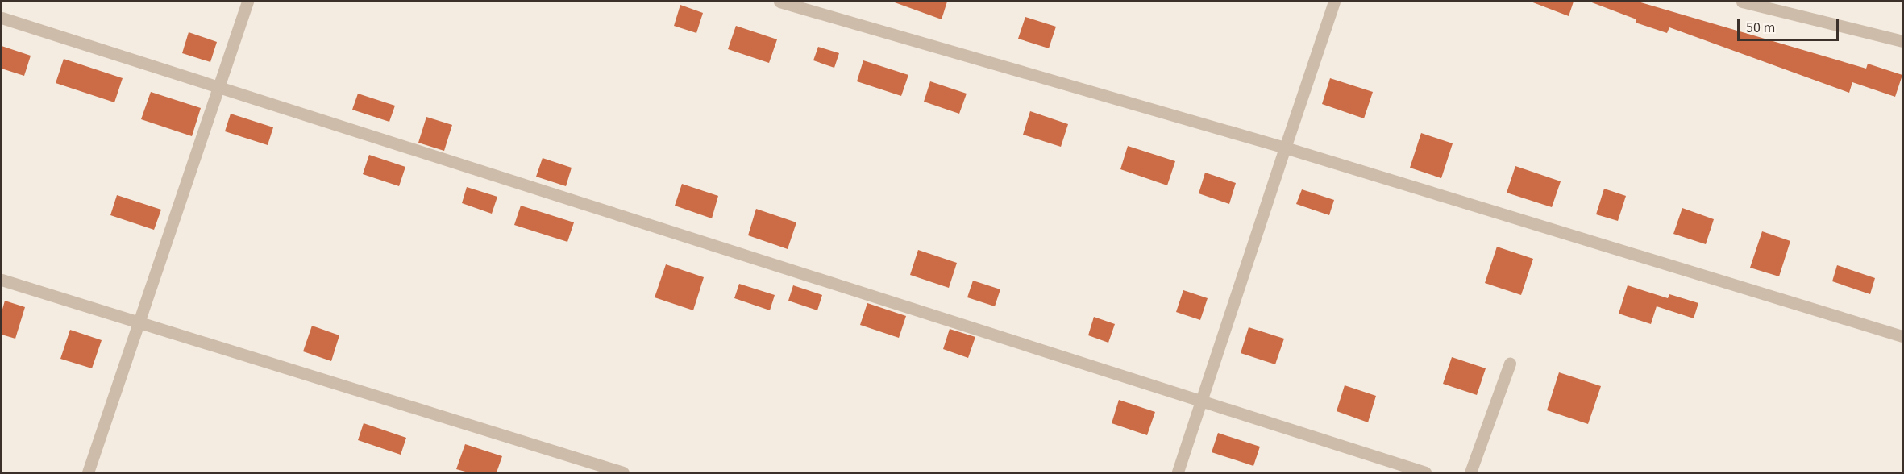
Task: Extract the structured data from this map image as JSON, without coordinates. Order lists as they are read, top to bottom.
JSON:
{
  "scale_bar": "50 m"
}
